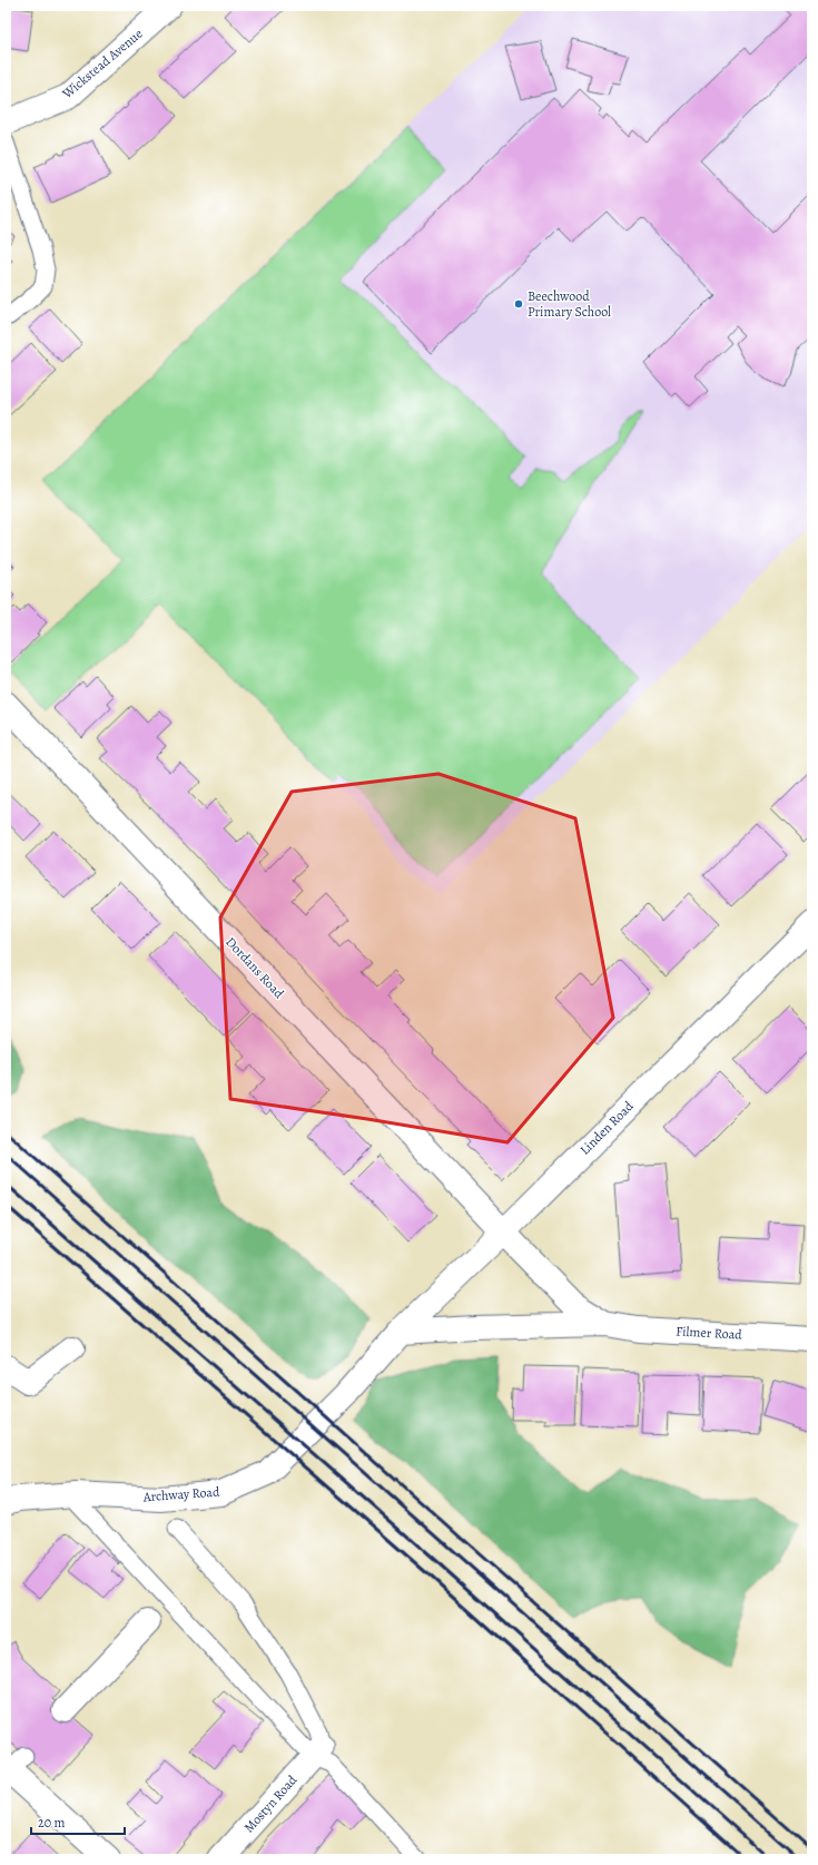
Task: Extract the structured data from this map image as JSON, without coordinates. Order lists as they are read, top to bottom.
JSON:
{
  "streets": {
    "street": [
      "Wickstead Avenue",
      "Dordans Road",
      "Linden Road",
      "Filmer Road",
      "Archway Road",
      "Mostyn Road"
    ]
  },
  "crossings": [
    ["Dordans Road", "Linden Road"],
    ["Dordans Road", "Filmer Road"],
    ["Linden Road", "Filmer Road"],
    ["Linden Road", "Archway Road"],
    ["Filmer Road", "Archway Road"]
  ],
  "places": ["Beechwood Primary School"],
  "scale_bar": "20 m"
}
